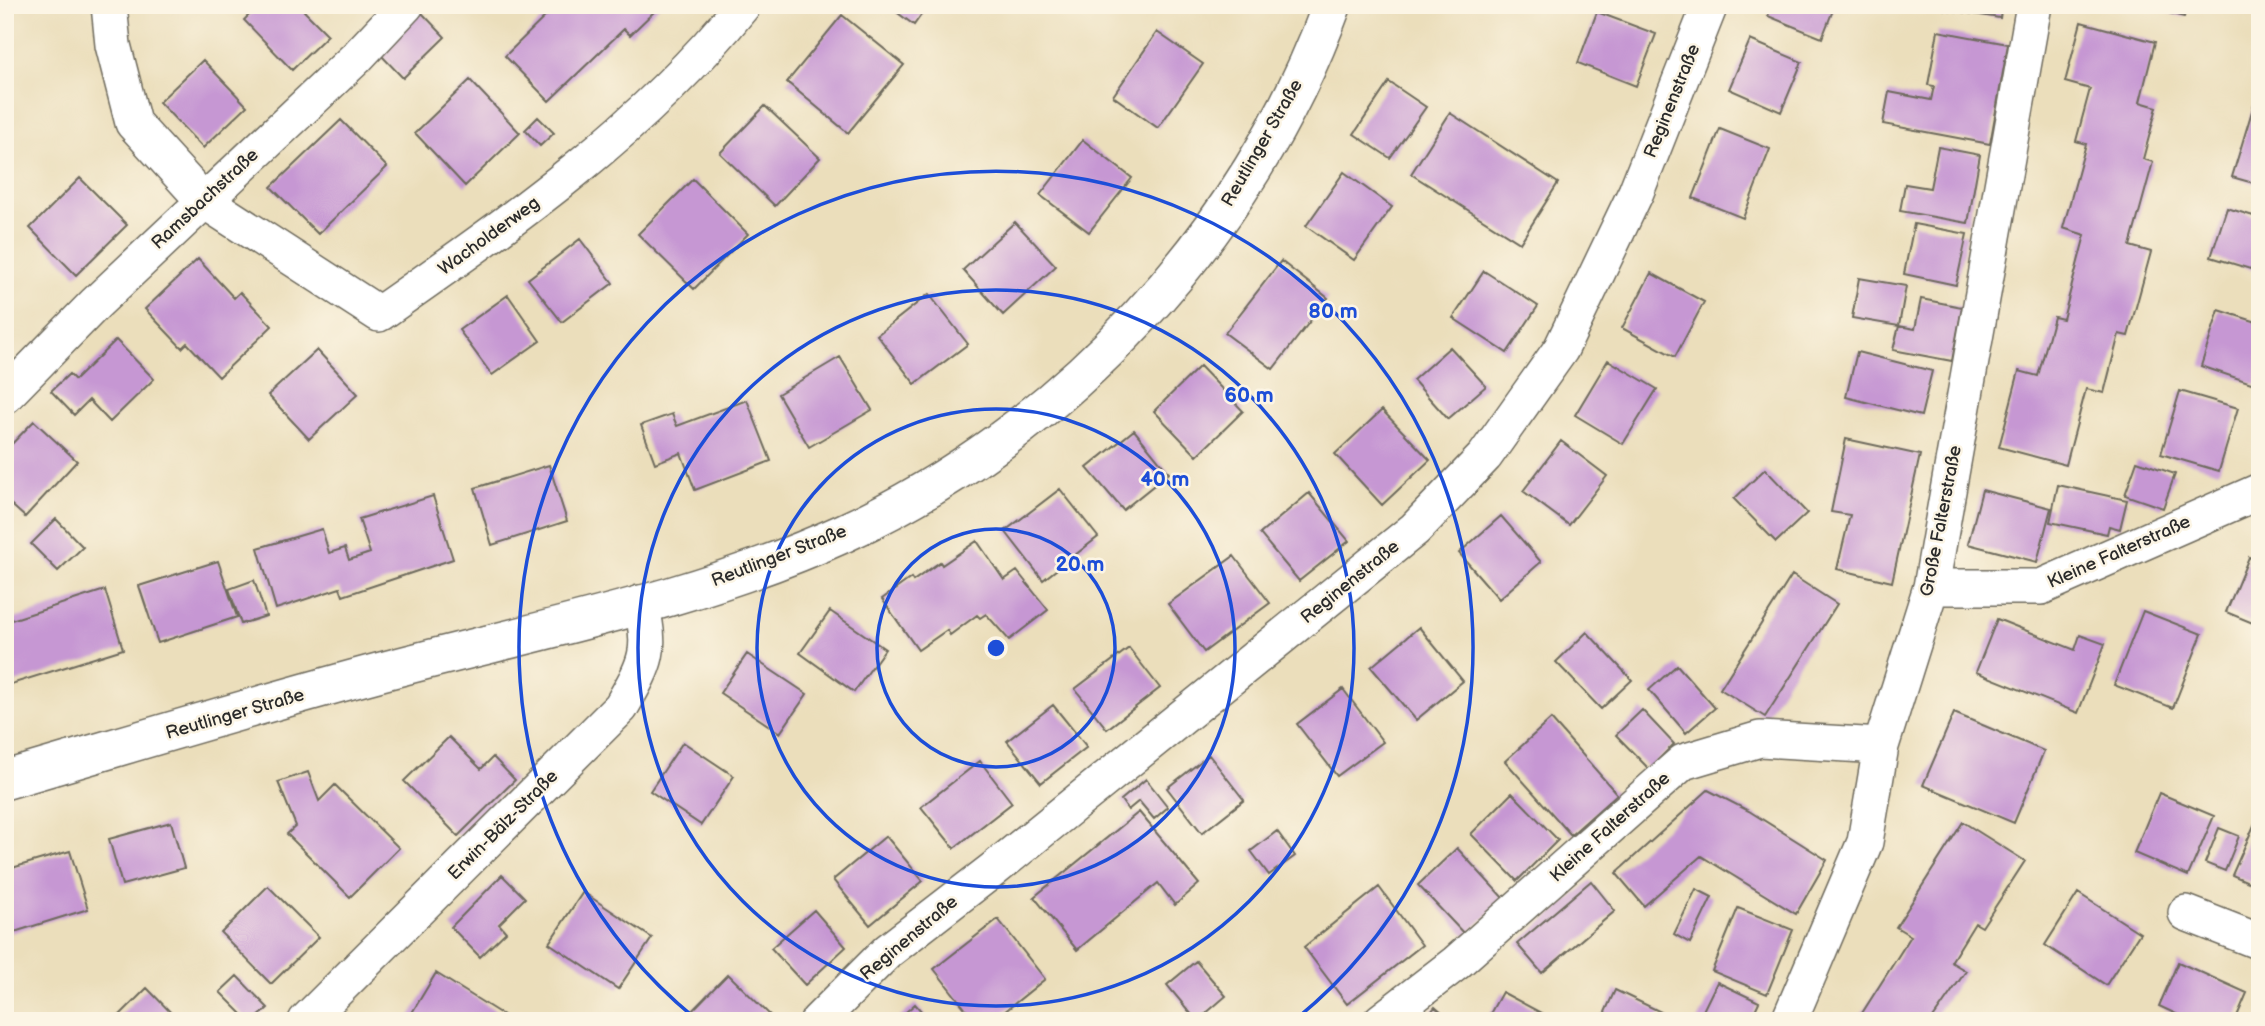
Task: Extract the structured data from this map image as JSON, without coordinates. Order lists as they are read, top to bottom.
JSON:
{
  "streets": {
    "street": [
      "Reginenstraße",
      "Reutlinger Straße",
      "Ramsbachstraße",
      "Wacholderweg",
      "Große Falterstraße",
      "Kleine Falterstraße",
      "Erwin-Bälz-Straße"
    ]
  },
  "crossings": [
    ["Reutlinger Straße", "Erwin-Bälz-Straße"],
    ["Ramsbachstraße", "Wacholderweg"],
    ["Große Falterstraße", "Kleine Falterstraße"]
  ],
  "rings": [
    "80 m",
    "60 m",
    "40 m",
    "20 m"
  ]
}
